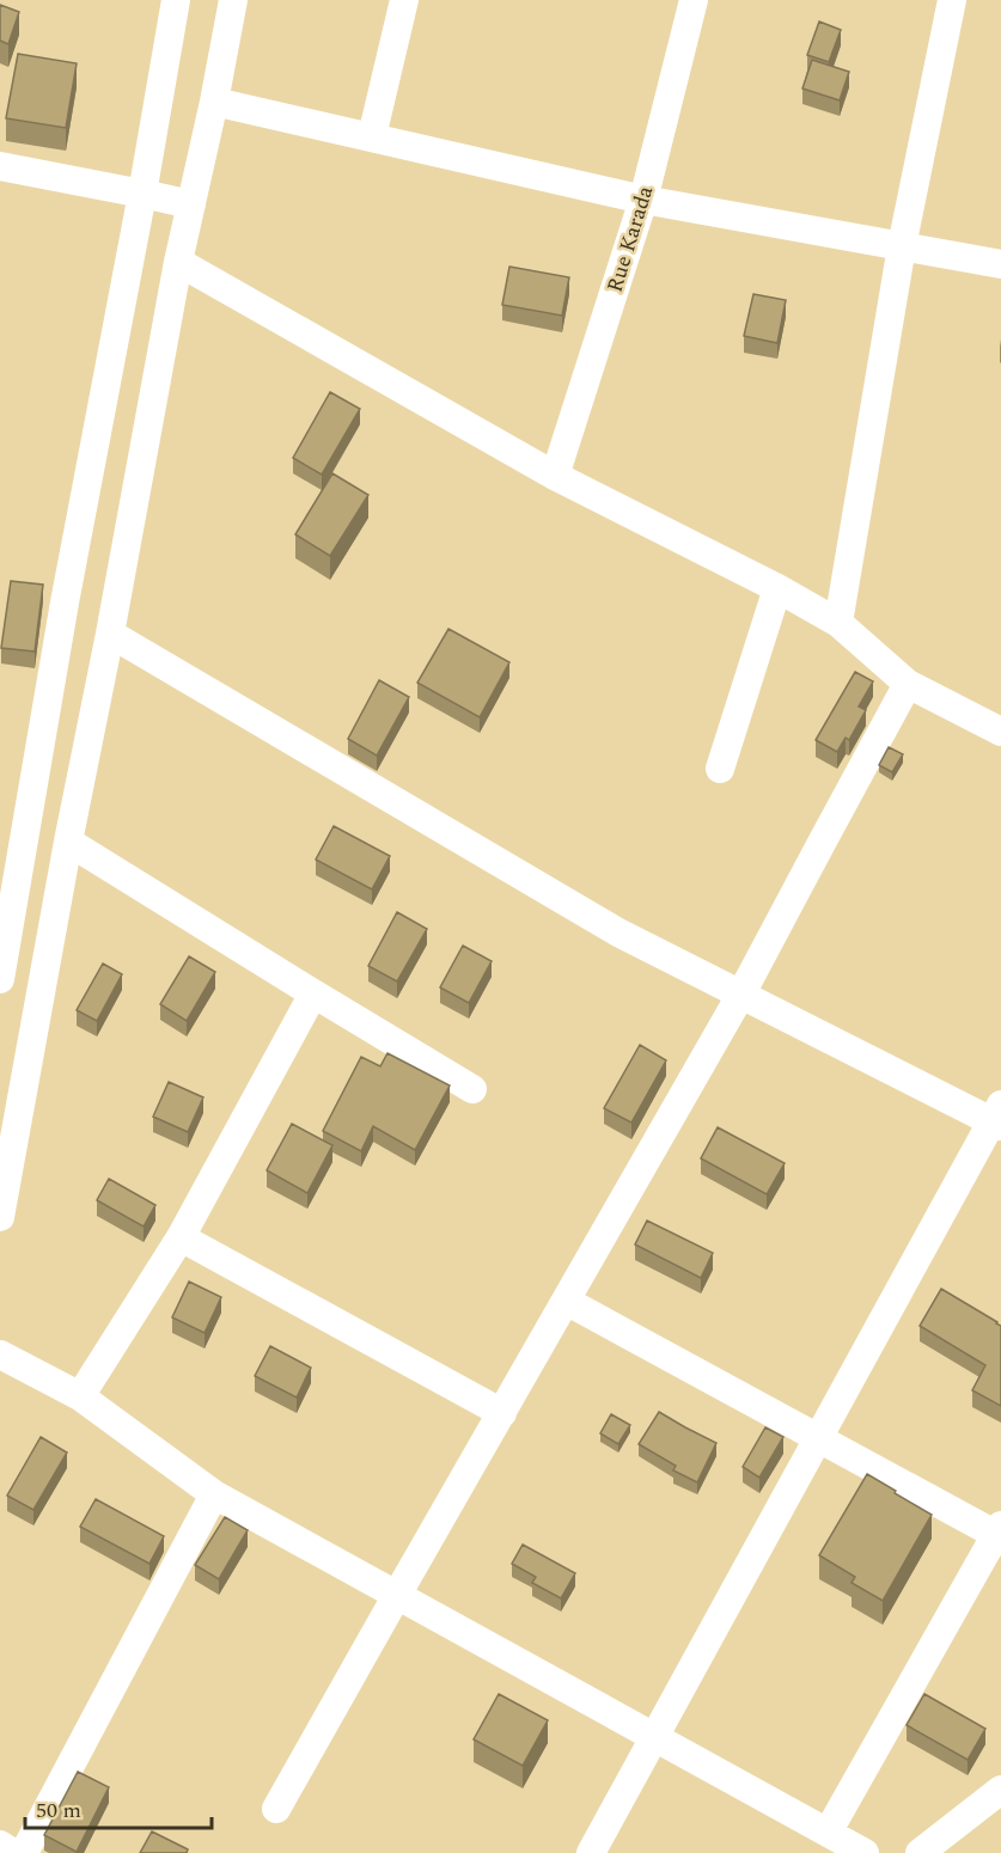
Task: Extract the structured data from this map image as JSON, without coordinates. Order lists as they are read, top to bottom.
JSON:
{
  "streets": {
    "street": ["Rue Karada"]
  },
  "scale_bar": "50 m"
}
